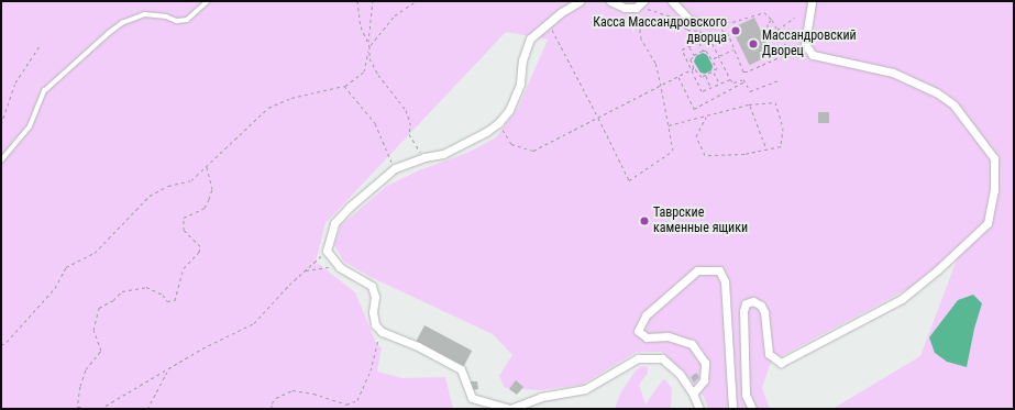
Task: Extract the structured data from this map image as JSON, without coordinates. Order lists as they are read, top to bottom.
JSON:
{
  "places": ["Касса Массандровского дворца", "Массандровский Дворец", "Таврские каменные ящики"]
}
